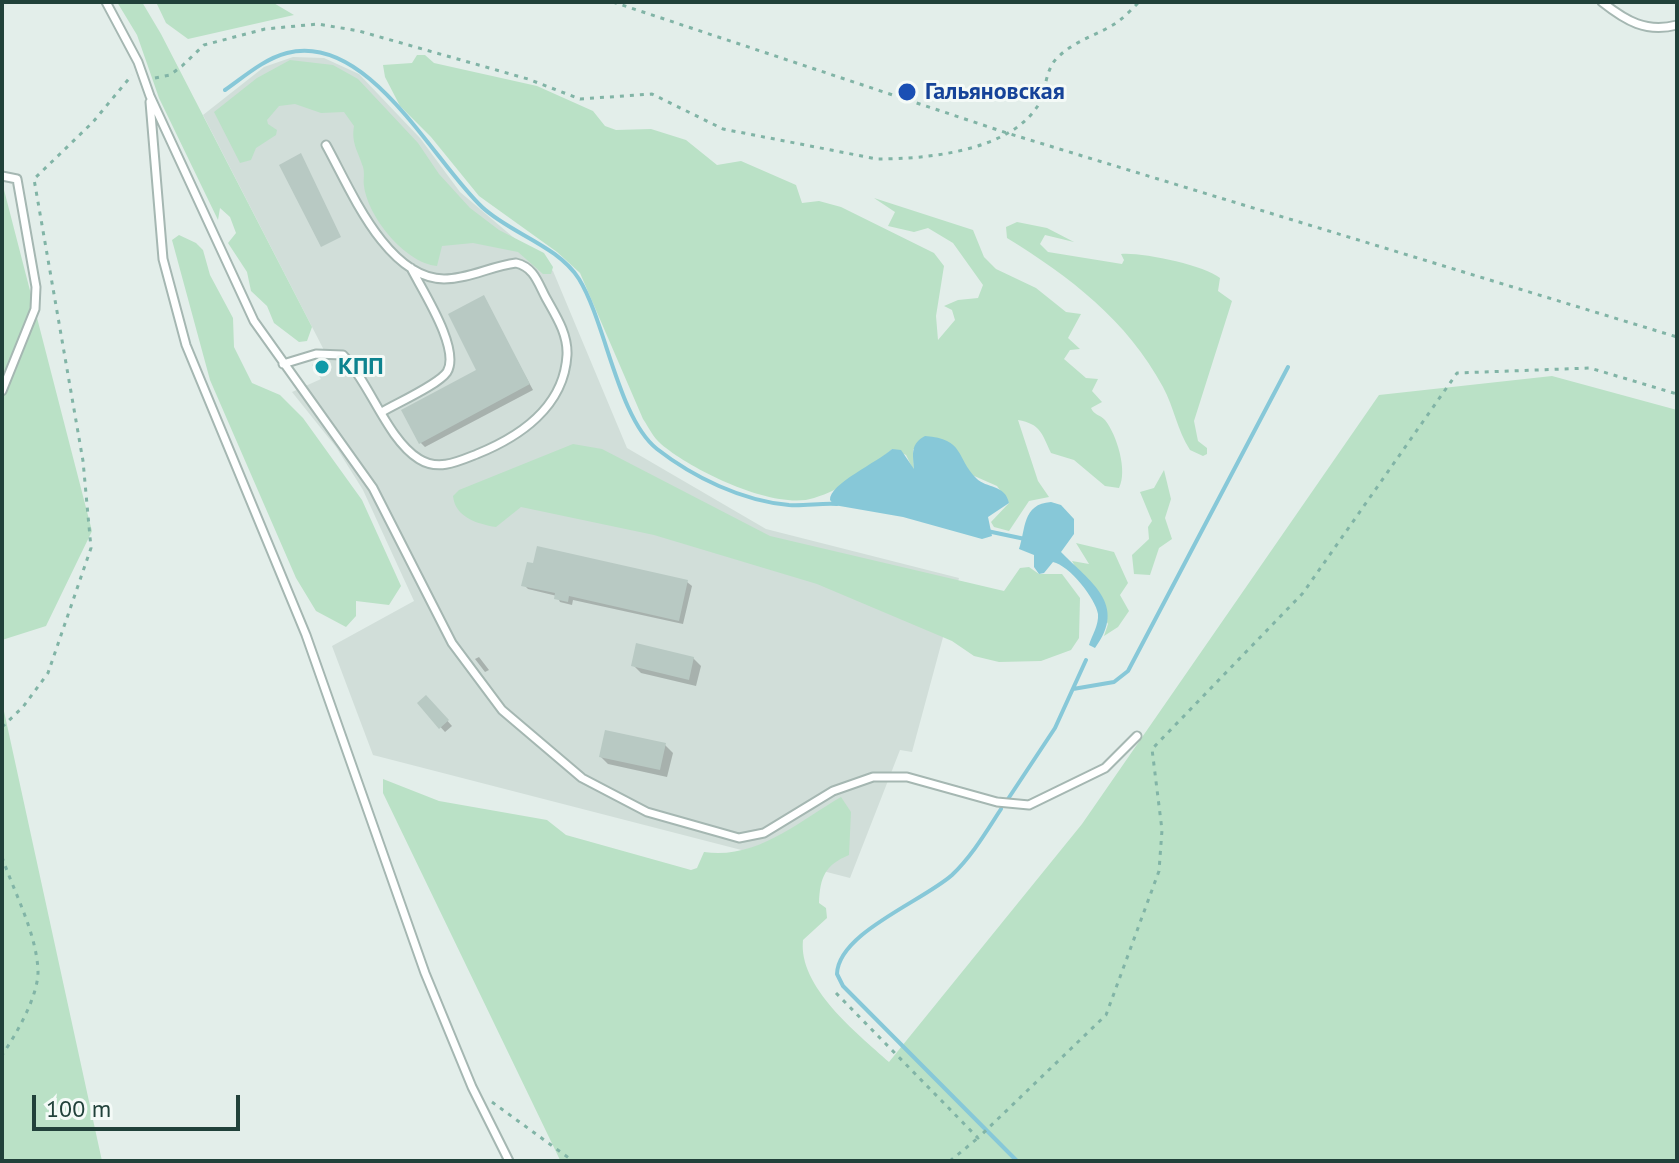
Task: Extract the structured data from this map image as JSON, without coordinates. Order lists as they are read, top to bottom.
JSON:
{
  "places": ["Гальяновская", "КПП"],
  "scale_bar": "100 m"
}
